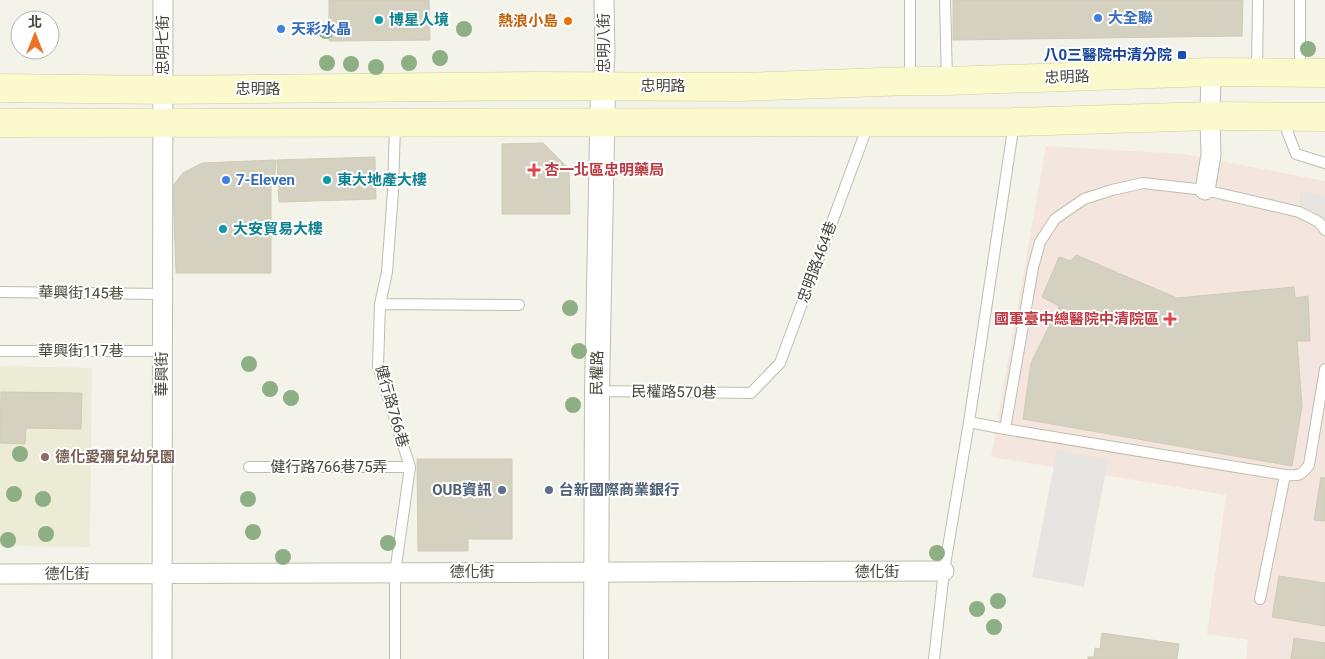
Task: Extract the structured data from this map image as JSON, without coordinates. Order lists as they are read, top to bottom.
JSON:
{
  "streets": {
    "main road": ["忠明路"],
    "street": [
      "忠明八街",
      "忠明七街",
      "民權路",
      "華興街",
      "德化街"
    ],
    "lane": [
      "忠明路464巷",
      "華興街145巷",
      "華興街117巷",
      "民權路570巷",
      "健行路766巷",
      "健行路766巷75弄"
    ]
  },
  "crossings": [
    ["忠明八街", "忠明路"],
    ["忠明八街", "民權路"],
    ["忠明七街", "忠明路"],
    ["忠明七街", "華興街"],
    ["忠明路", "民權路"],
    ["忠明路", "華興街"],
    ["忠明路464巷", "民權路570巷"],
    ["華興街145巷", "華興街"],
    ["華興街117巷", "華興街"],
    ["民權路", "民權路570巷"],
    ["民權路", "德化街"],
    ["華興街", "德化街"],
    ["健行路766巷", "健行路766巷75弄"],
    ["健行路766巷", "德化街"]
  ],
  "places": {
    "other": [
      "大全聯",
      "博星人境",
      "熱浪小島",
      "天彩水晶",
      "7-Eleven",
      "東大地產大樓",
      "大安貿易大樓",
      "德化愛彌兒幼兒園",
      "OUB資訊",
      "台新國際商業銀行"
    ],
    "transit": ["八0三醫院中清分院"],
    "health": ["杏一北區忠明藥局", "國軍臺中總醫院中清院區"]
  },
  "north": "top"
}
